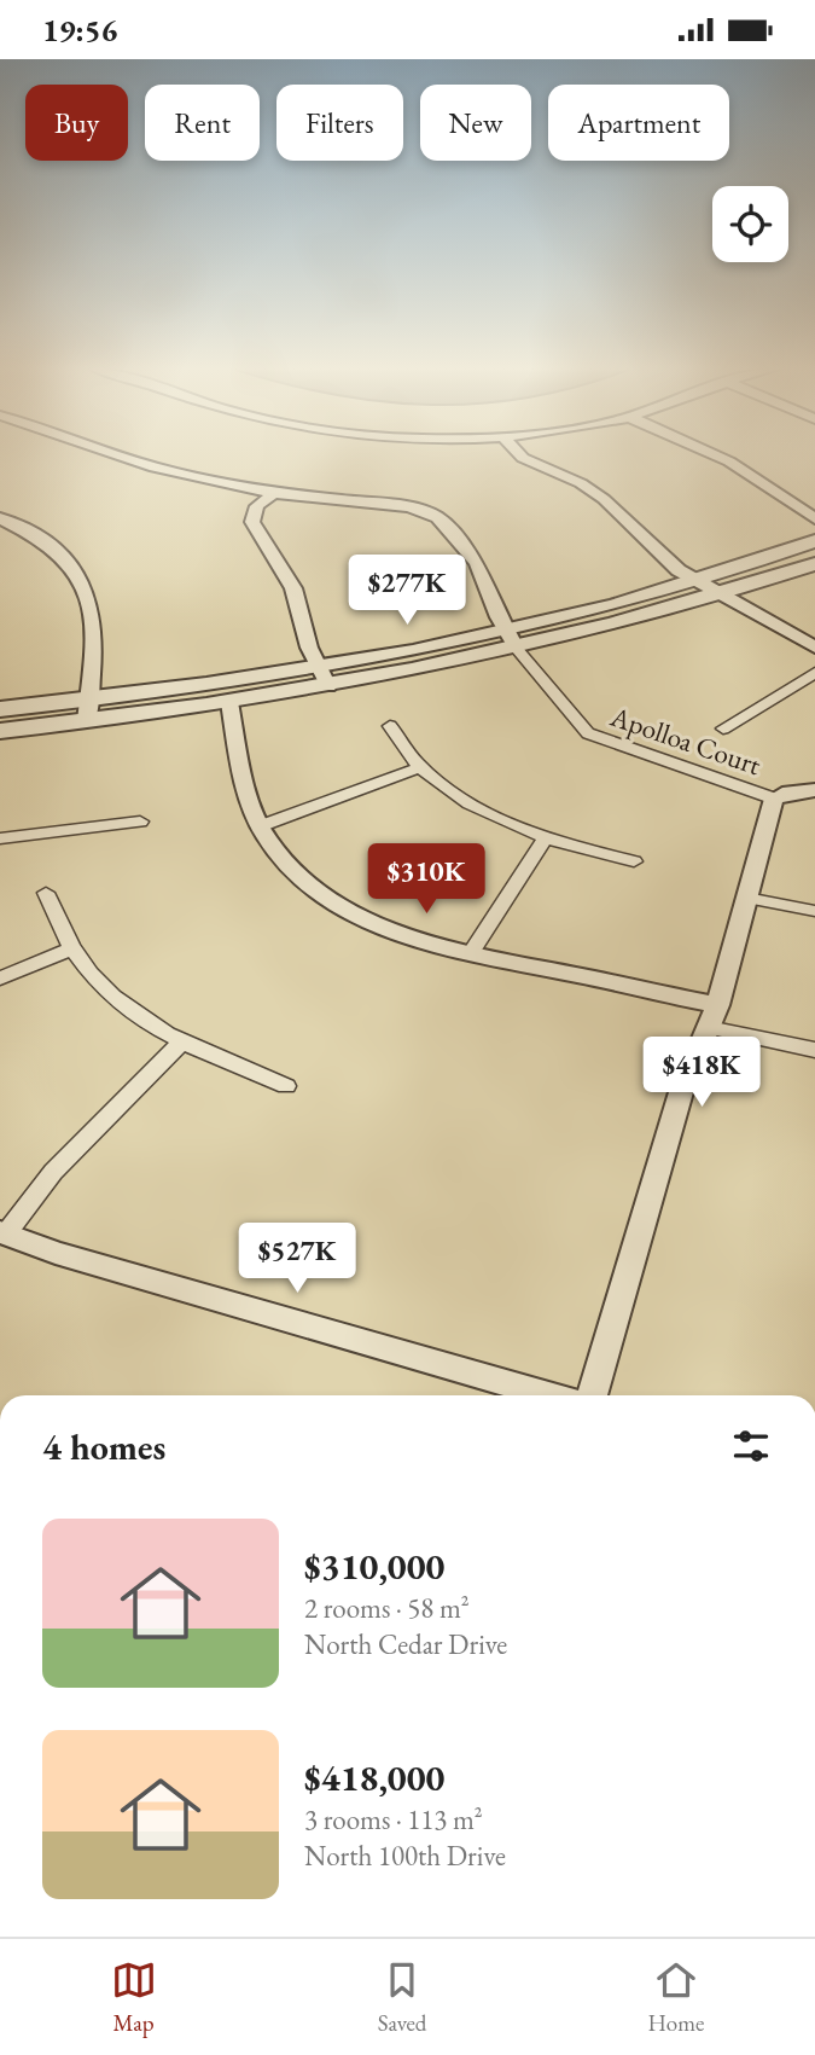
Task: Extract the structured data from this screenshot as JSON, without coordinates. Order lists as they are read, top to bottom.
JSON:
{
  "streets": {
    "street": ["Apolloa Court"]
  },
  "page": {
    "status": "19:56",
    "chip": [
      "Buy",
      "Rent",
      "Filters",
      "New",
      "Apartment"
    ],
    "price": [
      "$277K",
      "$310K",
      "$418K",
      "$527K"
    ],
    "heading": "4 homes",
    "list": [
      {
        "name": "$310,000",
        "note": "2 rooms · 58 m² · North Cedar Drive"
      },
      {
        "name": "$418,000",
        "note": "3 rooms · 113 m² · North 100th Drive"
      }
    ],
    "tabs": ["Map", "Saved", "Home"]
  }
}
